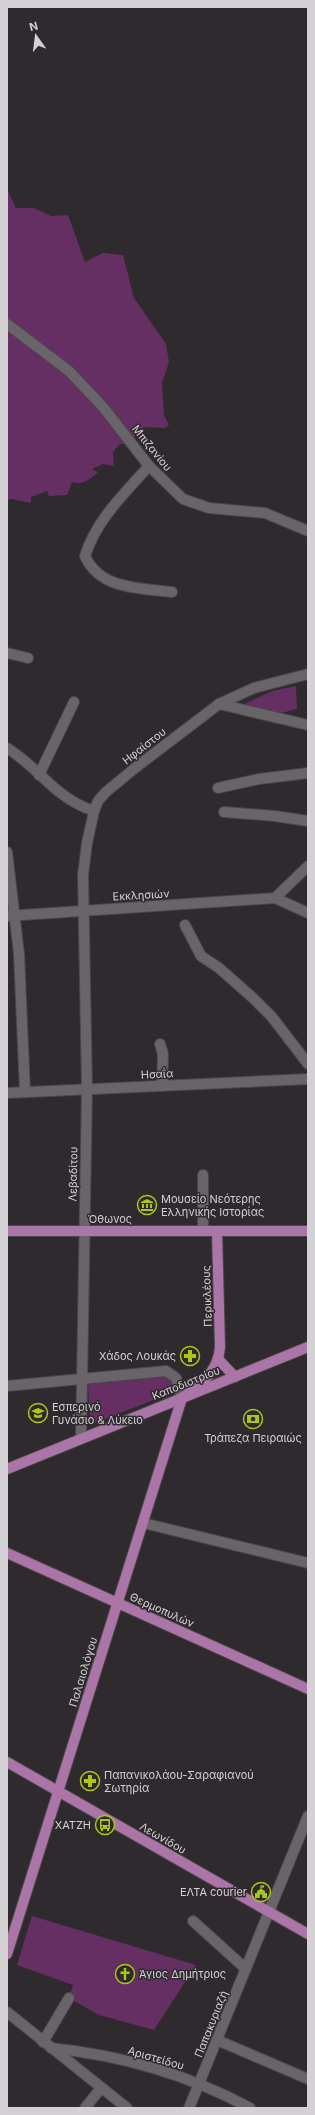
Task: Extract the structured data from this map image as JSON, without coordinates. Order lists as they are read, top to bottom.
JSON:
{
  "streets": {
    "main road": [
      "Όθωνος",
      "Περικλέους",
      "Καποδιστρίου",
      "Θερμοπυλών",
      "Παλαιολόγου",
      "Λεωνίδου"
    ],
    "street": [
      "Μπιζανίου",
      "Ηφαίστου",
      "Εκκλησιών",
      "Ησαΐα",
      "Λεβαδίτου",
      "Παπακυριαζή",
      "Αριστείδου"
    ]
  },
  "crossings": [
    ["Ηφαίστου", "Εκκλησιών"],
    ["Ηφαίστου", "Λεβαδίτου"],
    ["Εκκλησιών", "Λεβαδίτου"],
    ["Ησαΐα", "Λεβαδίτου"],
    ["Λεβαδίτου", "Όθωνος"],
    ["Λεβαδίτου", "Καποδιστρίου"],
    ["Όθωνος", "Περικλέους"],
    ["Καποδιστρίου", "Παλαιολόγου"],
    ["Θερμοπυλών", "Παλαιολόγου"],
    ["Παλαιολόγου", "Λεωνίδου"],
    ["Λεωνίδου", "Παπακυριαζή"],
    ["Παπακυριαζή", "Αριστείδου"]
  ],
  "places": {
    "museum": ["Μουσείο Νεότερης Ελληνικής Ιστορίας"],
    "pharmacy": ["Χάδος Λουκάς", "Παπανικολάου-Σαραφιανού Σωτηρία"],
    "school or university": ["Εσπερινό Γυνάσιο & Λύκειο"],
    "bank": ["Τράπεζα Πειραιώς"],
    "bus stop": ["ΧΑΤΖΗ"],
    "public building": ["ΕΛΤΑ courier"],
    "church": ["Άγιος Δημήτριος"]
  },
  "north": "top"
}
